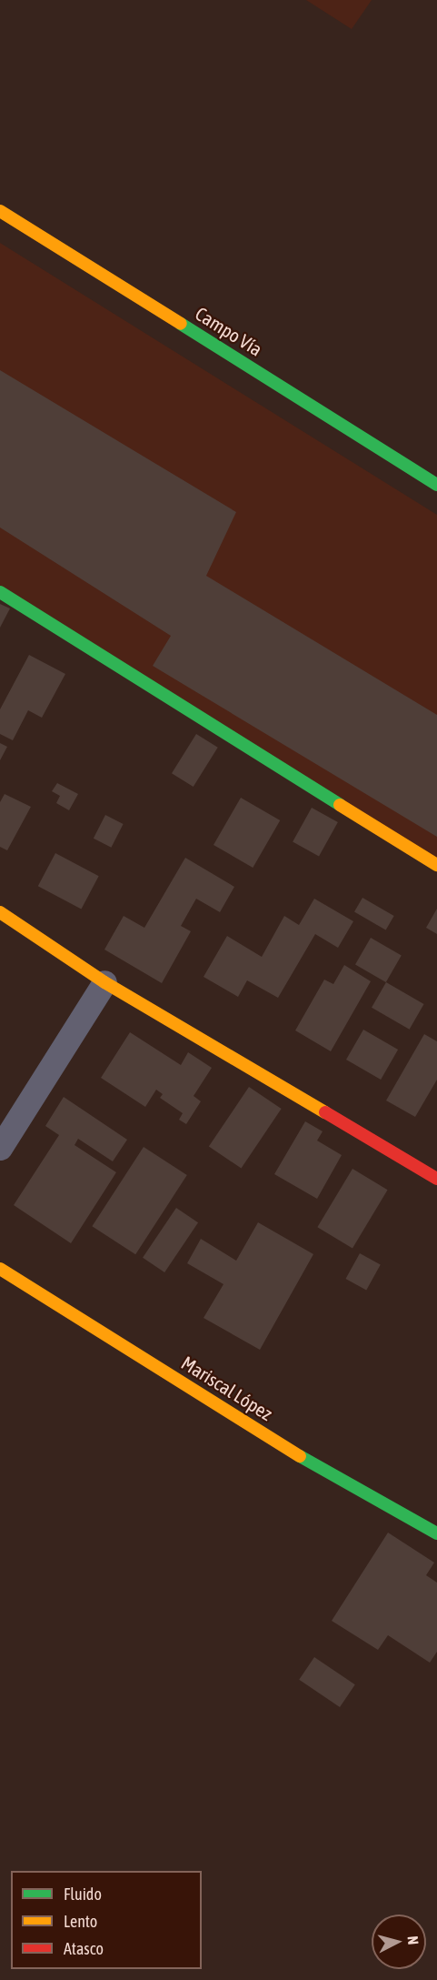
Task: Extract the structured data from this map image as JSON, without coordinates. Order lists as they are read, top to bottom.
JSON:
{
  "streets": {
    "street": ["Campo Vía", "Mariscal López"]
  },
  "legend": ["Fluido", "Lento", "Atasco"],
  "north": "right"
}
